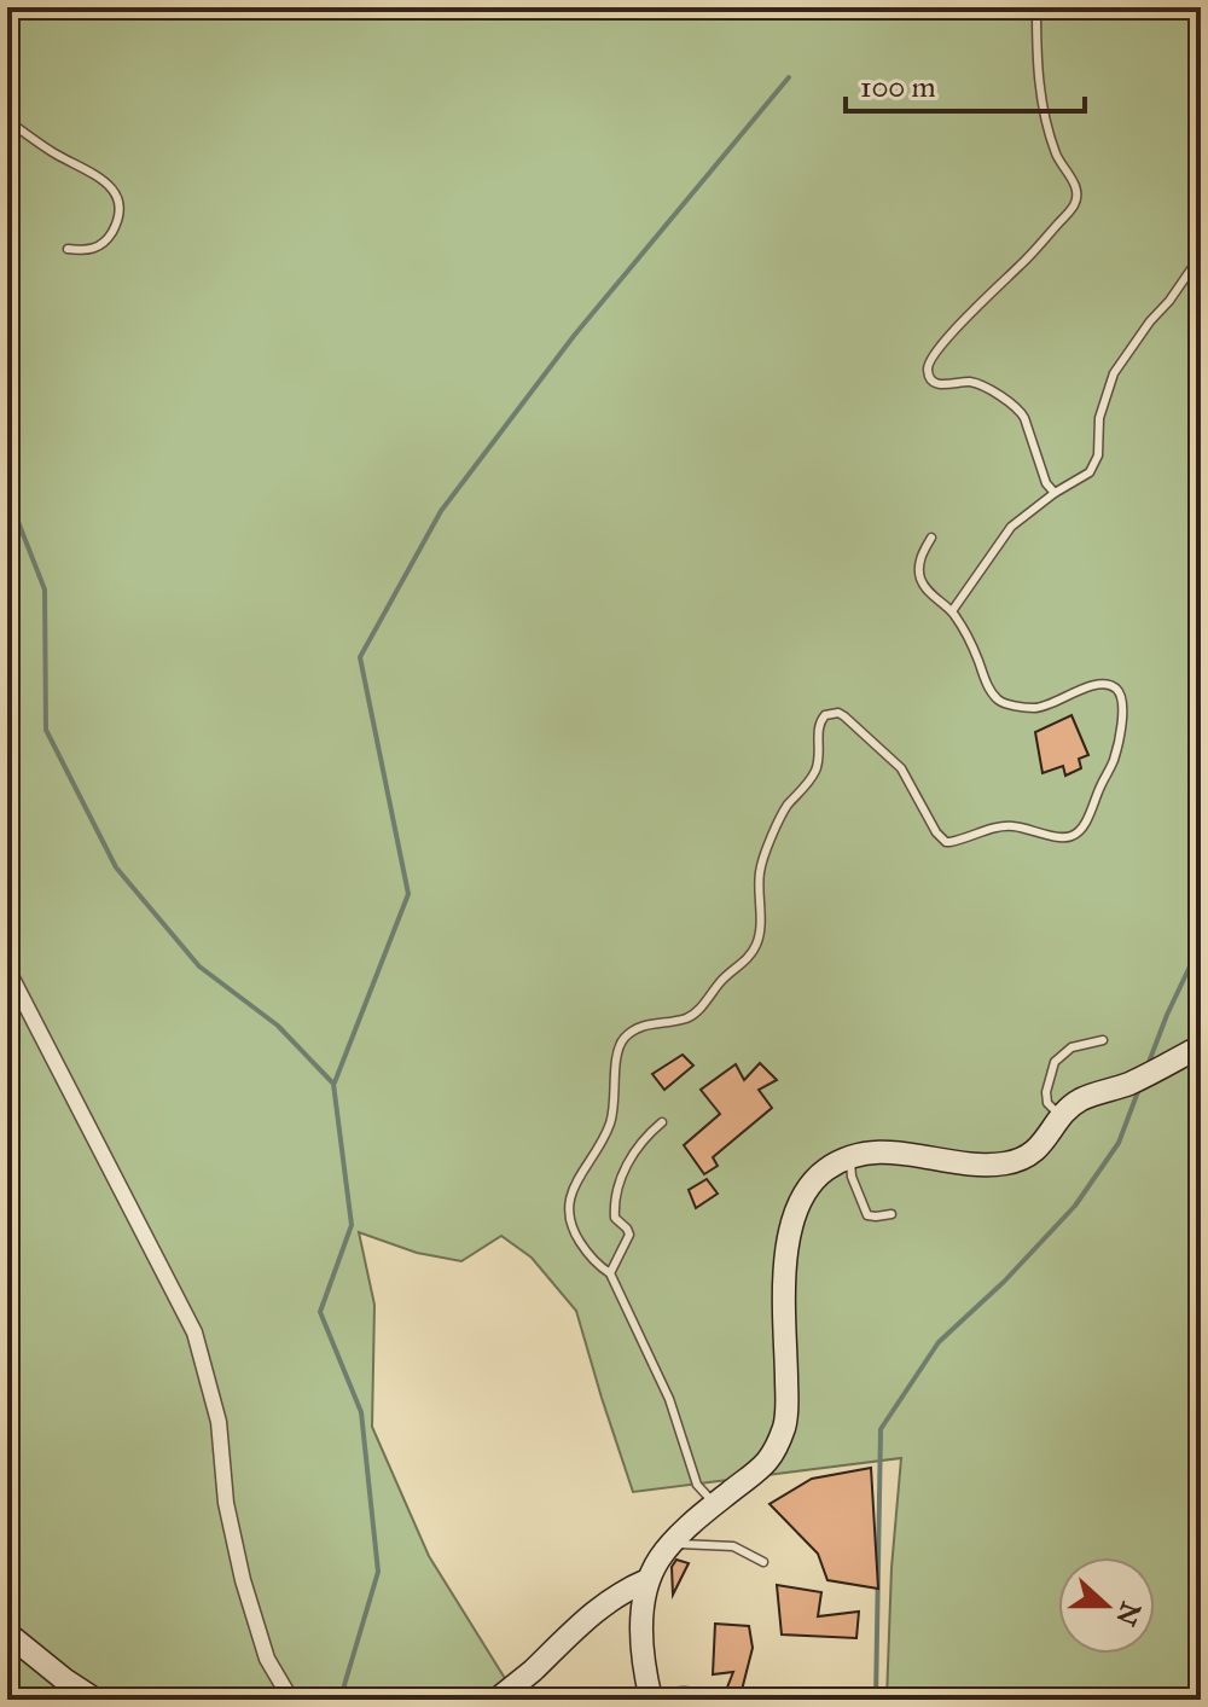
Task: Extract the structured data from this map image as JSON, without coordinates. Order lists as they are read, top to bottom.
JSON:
{
  "scale_bar": "100 m",
  "north": "right"
}
